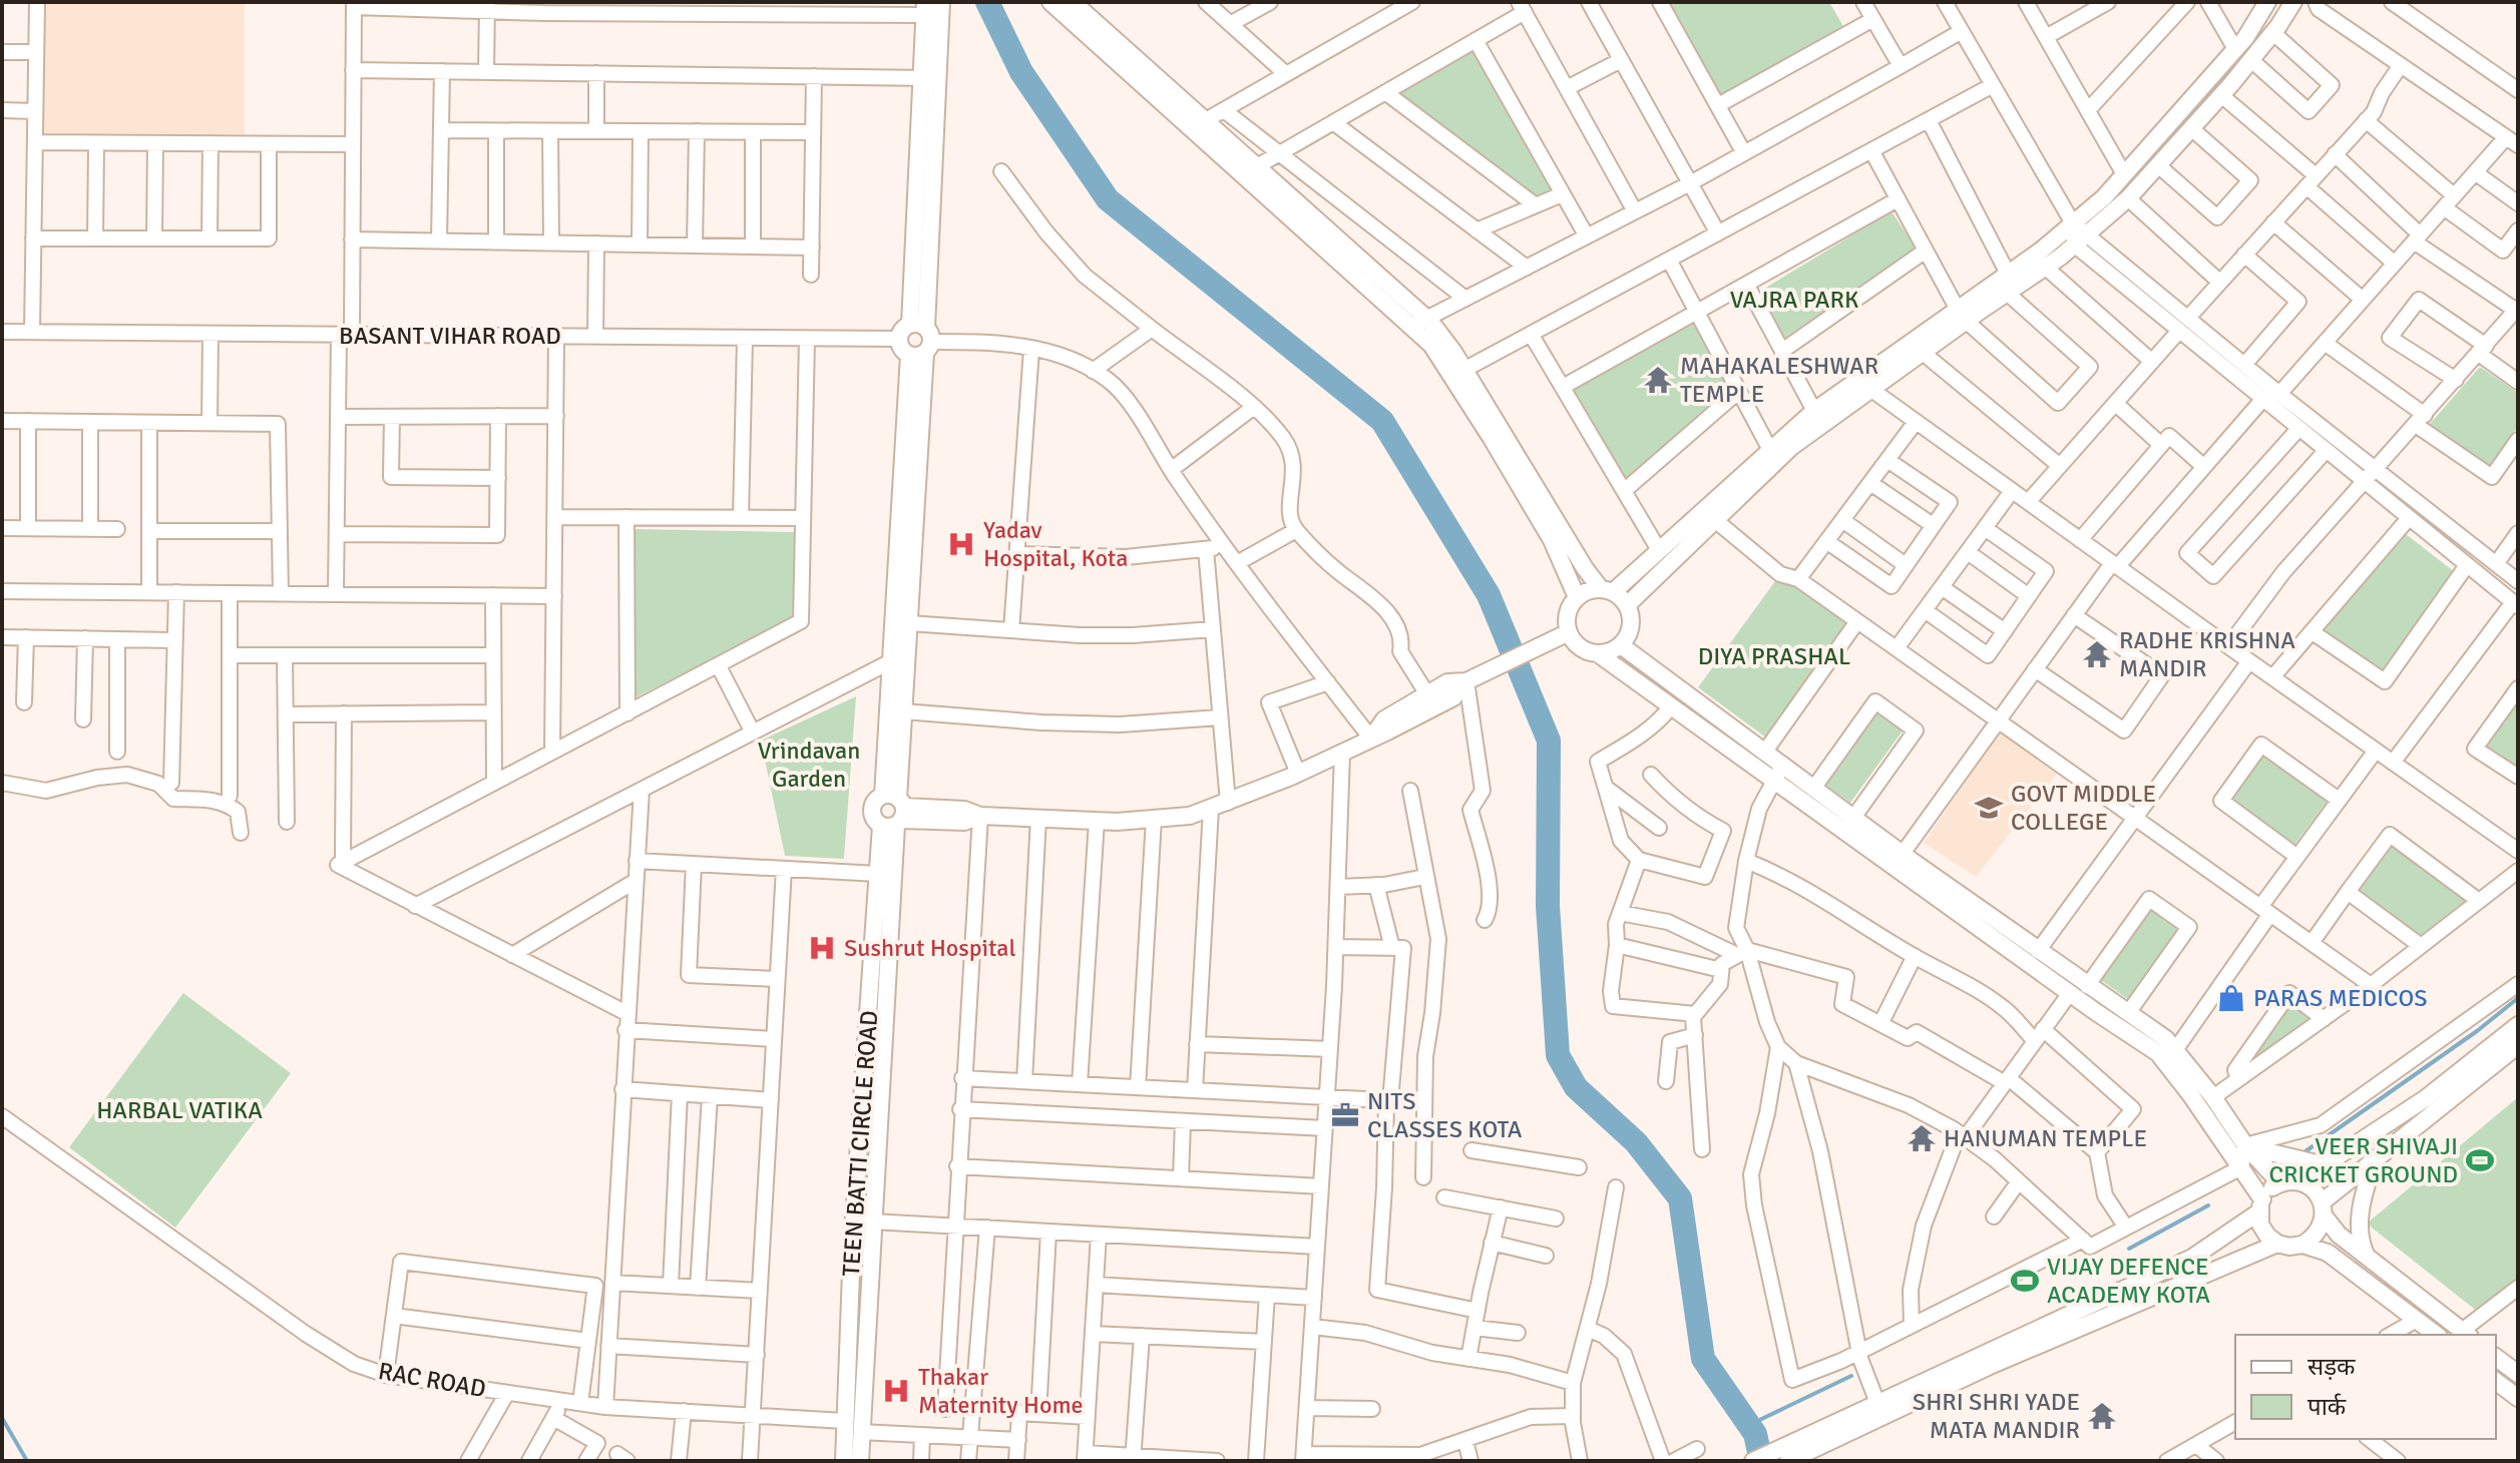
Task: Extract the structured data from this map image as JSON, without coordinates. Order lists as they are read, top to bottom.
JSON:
{
  "streets": {
    "street": ["BASANT VIHAR ROAD", "TEEN BATTI CIRCLE ROAD", "RAC ROAD"]
  },
  "crossings": [
    ["TEEN BATTI CIRCLE ROAD", "RAC ROAD"]
  ],
  "parks": [
    "VAJRA PARK",
    "DIYA PRASHAL",
    "Vrindavan Garden",
    "HARBAL VATIKA"
  ],
  "places": {
    "temple": [
      "MAHAKALESHWAR TEMPLE",
      "RADHE KRISHNA MANDIR",
      "HANUMAN TEMPLE",
      "SHRI SHRI YADE MATA MANDIR"
    ],
    "hospital": ["Yadav Hospital, Kota", "Sushrut Hospital", "Thakar Maternity Home"],
    "school or university": ["GOVT MIDDLE COLLEGE"],
    "shop": ["PARAS MEDICOS"],
    "office": ["NITS CLASSES KOTA"],
    "sports": ["VEER SHIVAJI CRICKET GROUND", "VIJAY DEFENCE ACADEMY KOTA"]
  },
  "legend": ["सड़क", "पार्क"]
}
